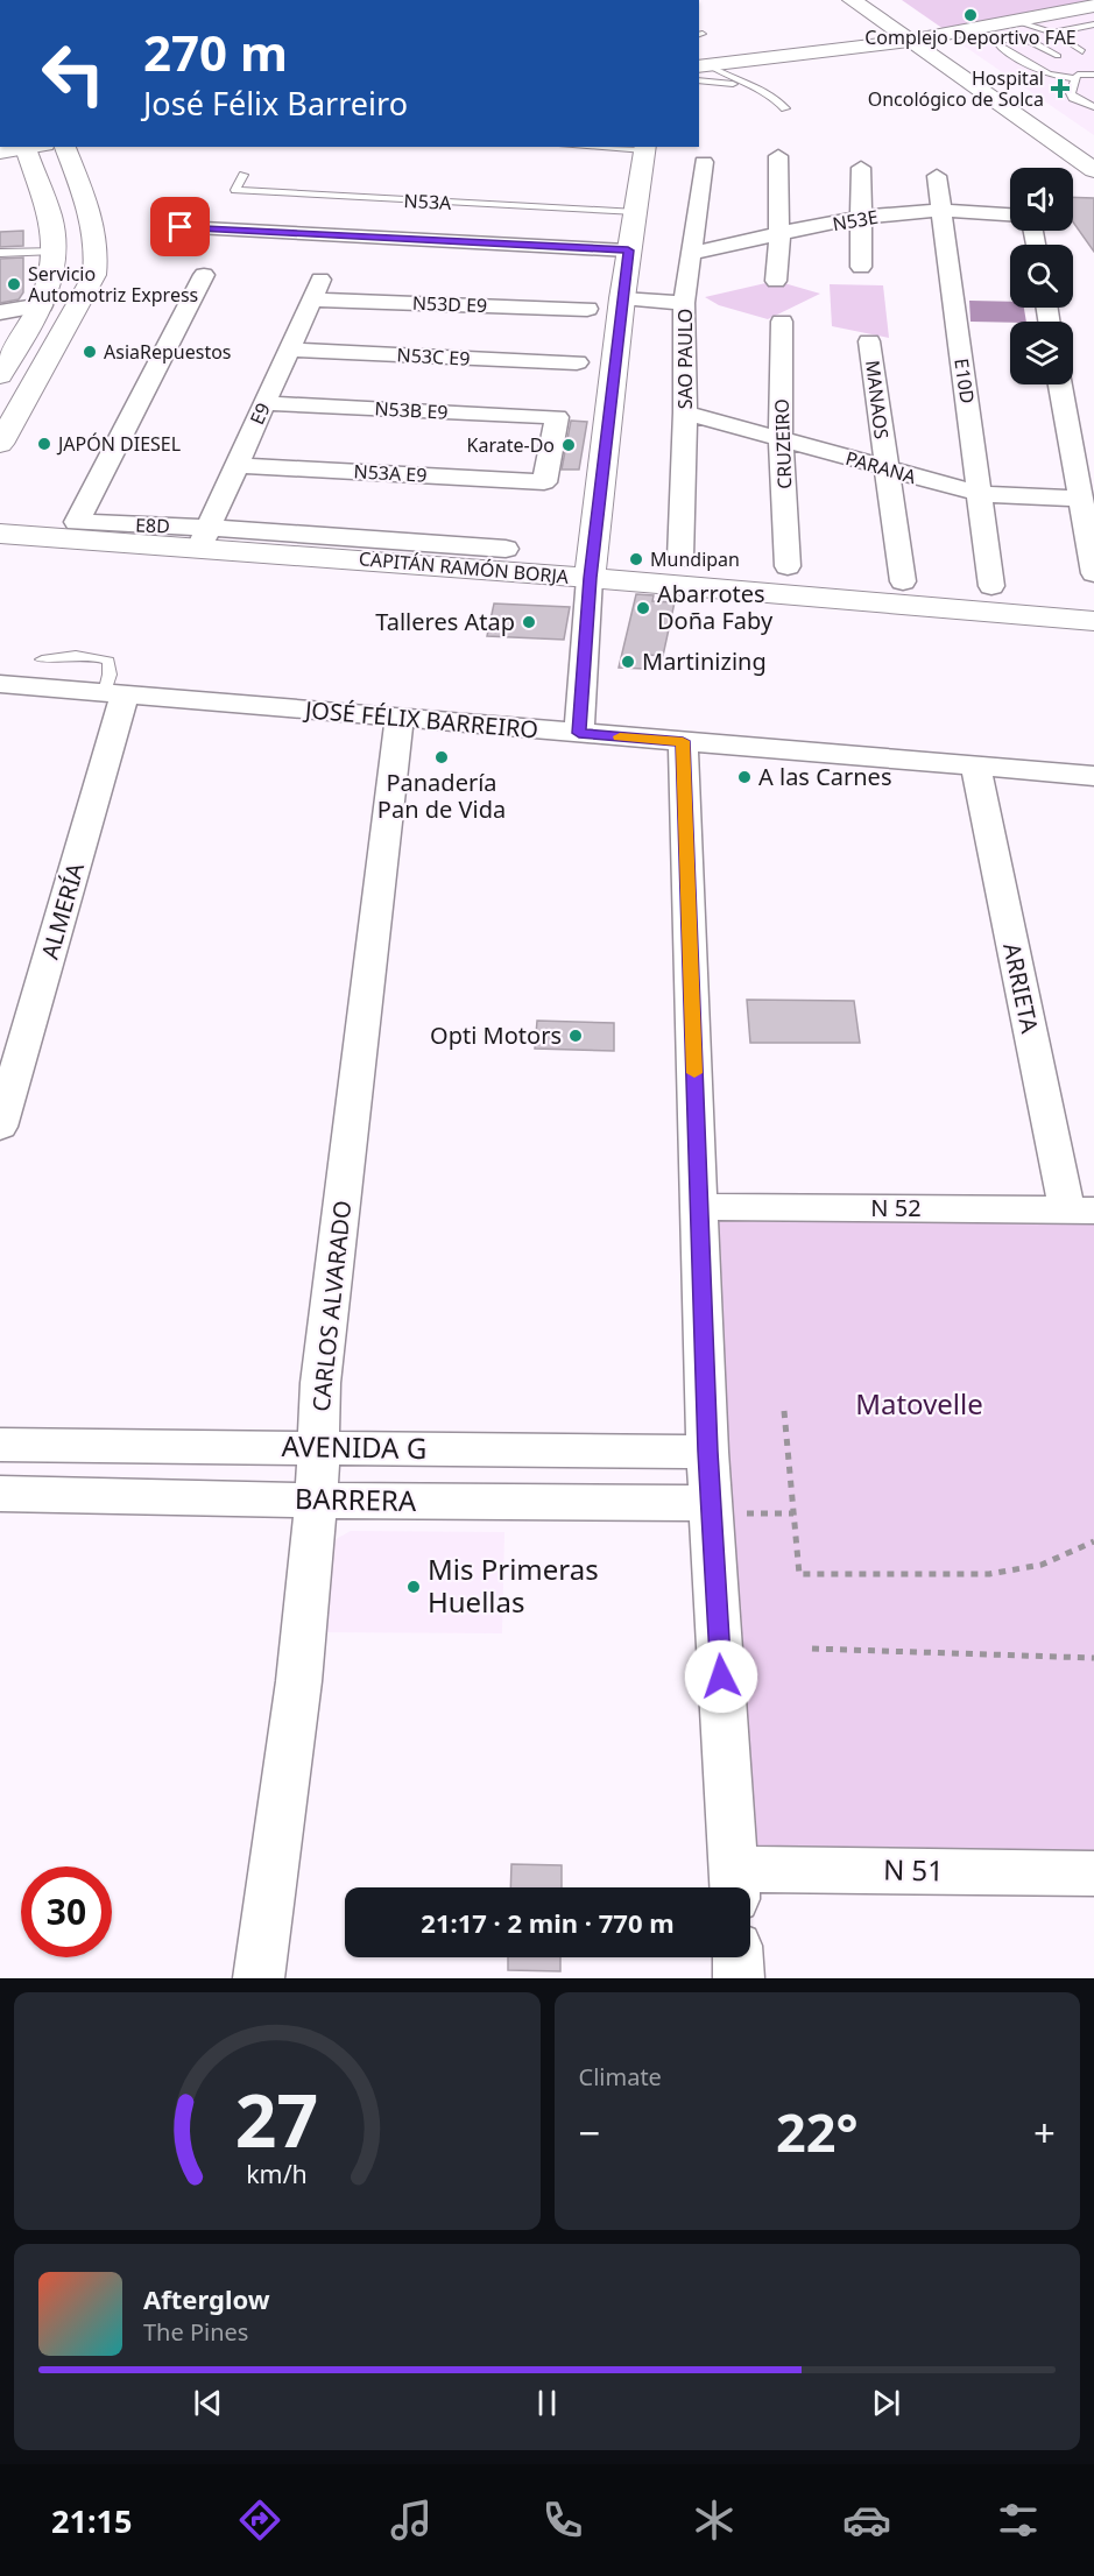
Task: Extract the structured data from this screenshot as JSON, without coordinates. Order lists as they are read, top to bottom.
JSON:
{
  "streets": {
    "street": [
      "N53A",
      "N53E",
      "N53D E9",
      "N53C E9",
      "SAO PAULO",
      "E10D",
      "MANAOS",
      "N53B E9",
      "E9",
      "CRUZEIRO",
      "PARANA",
      "N53A E9",
      "E8D",
      "CAPITÁN RAMÓN BORJA",
      "JOSÉ FÉLIX BARREIRO",
      "ALMERÍA",
      "ARRIETA",
      "N 52",
      "CARLOS ALVARADO",
      "AVENIDA G",
      "BARRERA",
      "N 51"
    ]
  },
  "crossings": [
    ["N53E", "SAO PAULO"],
    ["N53E", "E10D"],
    ["N53D E9", "E9"],
    ["N53C E9", "E9"],
    ["SAO PAULO", "PARANA"],
    ["E10D", "PARANA"],
    ["MANAOS", "PARANA"],
    ["N53B E9", "E9"],
    ["N53B E9", "N53A E9"],
    ["E9", "N53A E9"],
    ["E9", "E8D"],
    ["E9", "CAPITÁN RAMÓN BORJA"],
    ["CRUZEIRO", "PARANA"],
    ["E8D", "CAPITÁN RAMÓN BORJA"],
    ["JOSÉ FÉLIX BARREIRO", "ALMERÍA"],
    ["JOSÉ FÉLIX BARREIRO", "ARRIETA"],
    ["JOSÉ FÉLIX BARREIRO", "CARLOS ALVARADO"],
    ["ARRIETA", "N 52"],
    ["CARLOS ALVARADO", "AVENIDA G"],
    ["CARLOS ALVARADO", "BARRERA"]
  ],
  "parks": ["Matovelle"],
  "places": {
    "other": [
      "Complejo Deportivo FAE",
      "Servicio Automotriz Express",
      "AsiaRepuestos",
      "JAPÓN DIESEL",
      "Karate-Do",
      "Mundipan",
      "Abarrotes Doña Faby",
      "Talleres Atap",
      "Martinizing",
      "Panadería Pan de Vida",
      "A las Carnes",
      "Opti Motors",
      "Mis Primeras Huellas"
    ],
    "health": ["Hospital Oncológico de Solca"]
  },
  "page": {
    "turn": ["270 m", "José Félix Barreiro"],
    "limit": "30",
    "trip": "21:17 · 2 min · 770 m",
    "tile": "Climate",
    "heat": ["−", "22°", "+"],
    "song": ["Afterglow", "The Pines"],
    "tabs": "21:15",
    "gauge": ["27", "km/h"]
  }
}
